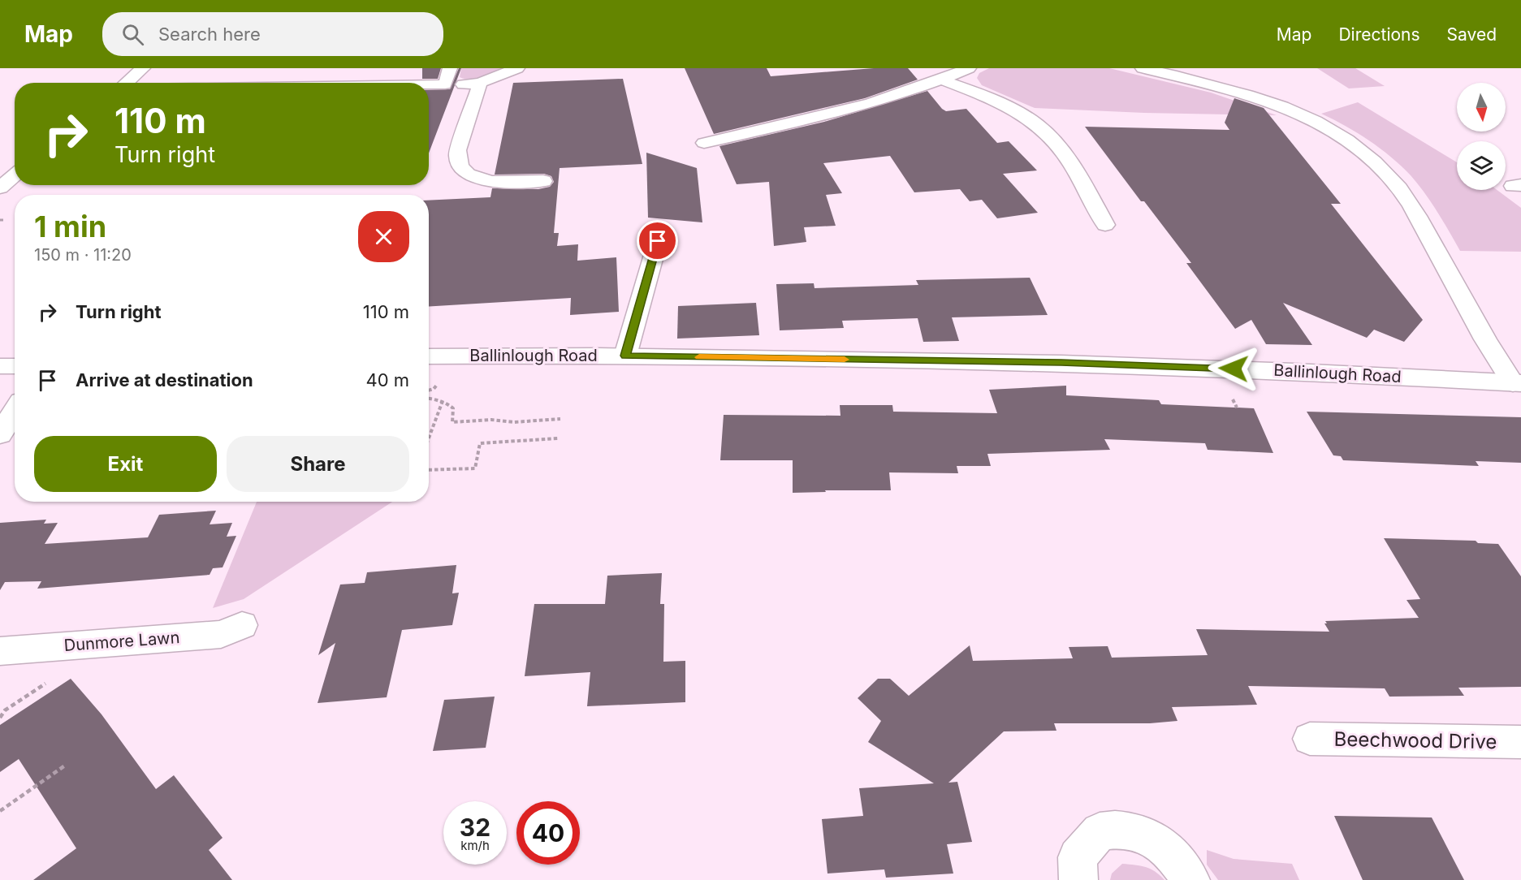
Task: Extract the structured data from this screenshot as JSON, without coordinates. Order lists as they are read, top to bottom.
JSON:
{
  "streets": {
    "street": ["Ballinlough Road", "Dunmore Lawn", "Beechwood Drive"]
  },
  "north": "bottom",
  "page": {
    "header": "Map",
    "search": "Search here",
    "nav": ["Map", "Directions", "Saved"],
    "turn": ["110 m", "Turn right"],
    "heading": ["1 min", "150 m · 11:20"],
    "list": [
      {
        "name": "Turn right",
        "value": "110 m"
      },
      {
        "name": "Arrive at destination",
        "value": "40 m"
      }
    ],
    "buttons": ["Exit", "Share"],
    "speed": "32 km/h",
    "limit": "40"
  }
}
